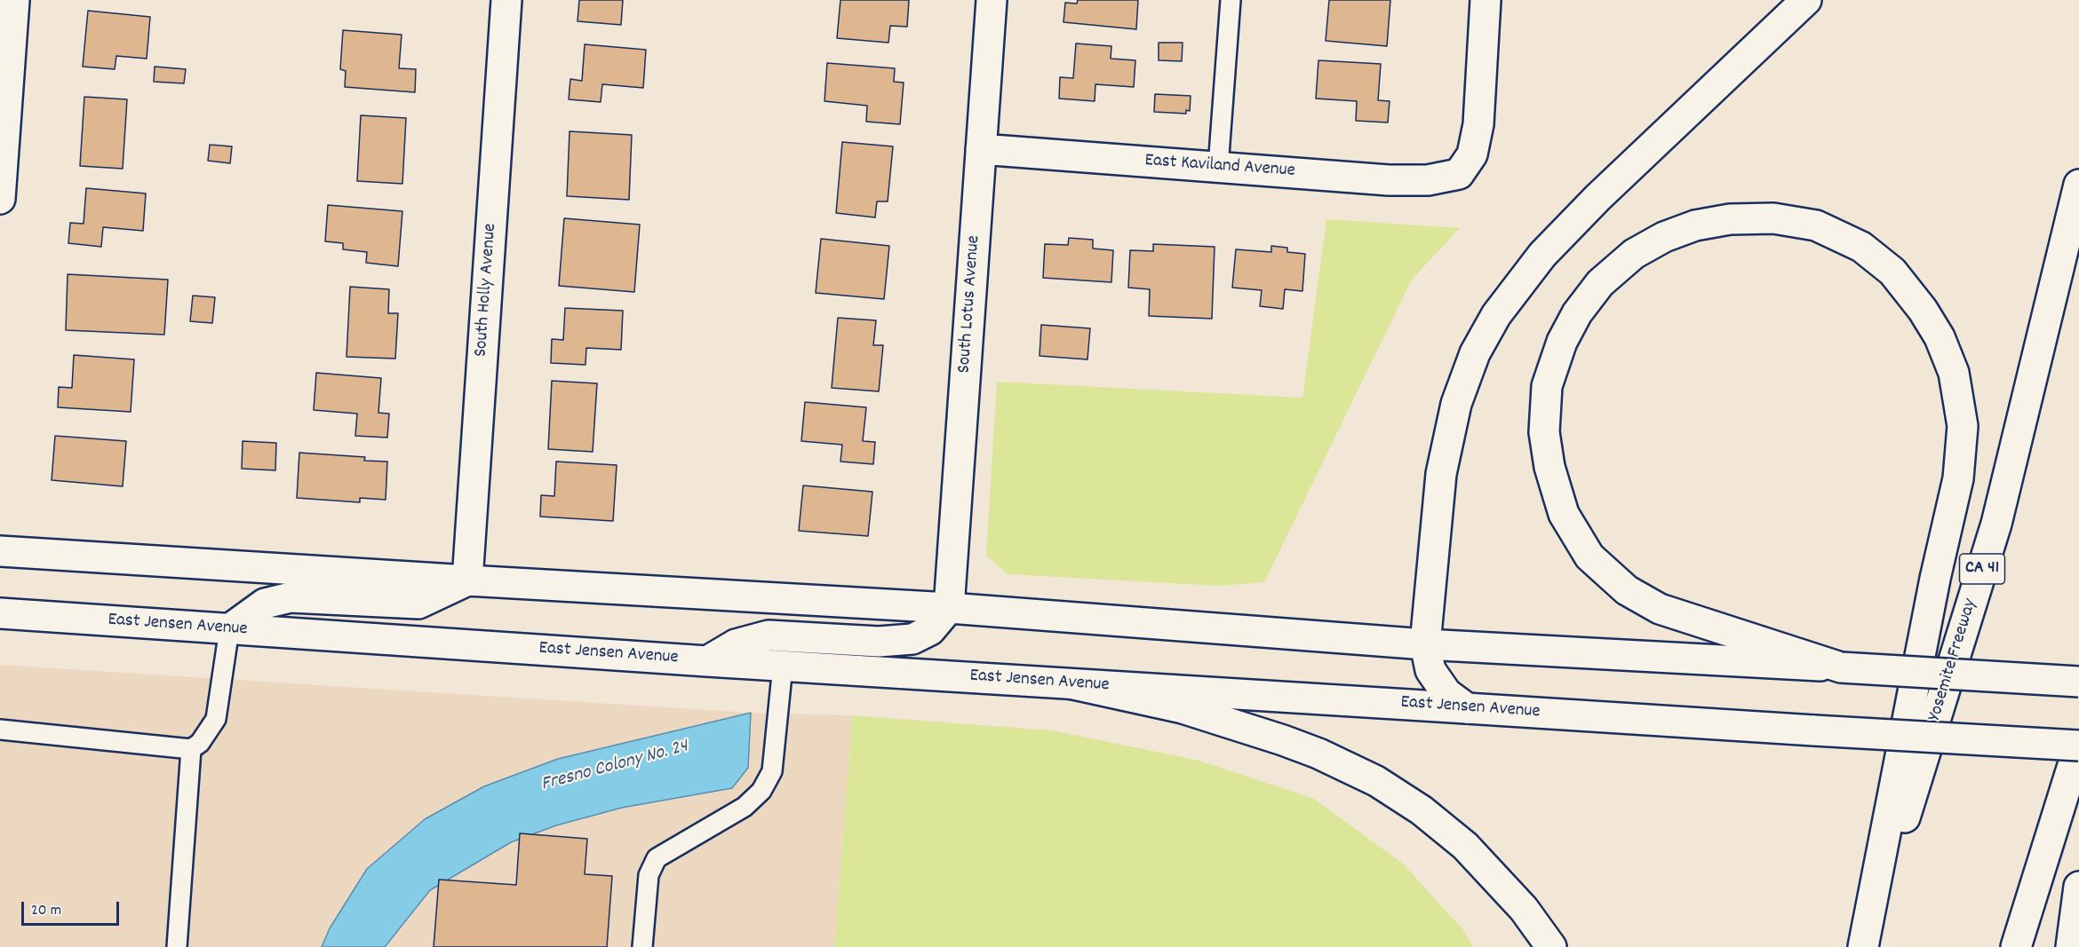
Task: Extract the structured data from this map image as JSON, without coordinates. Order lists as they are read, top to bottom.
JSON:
{
  "streets": {
    "main road": [
      "East Kaviland Avenue",
      "South Holly Avenue",
      "South Lotus Avenue",
      "CA 41",
      "East Jensen Avenue",
      "Yosemite Freeway"
    ]
  },
  "crossings": [
    ["East Kaviland Avenue", "South Lotus Avenue"]
  ],
  "water": ["Fresno Colony No. 24"],
  "scale_bar": "20 m"
}
